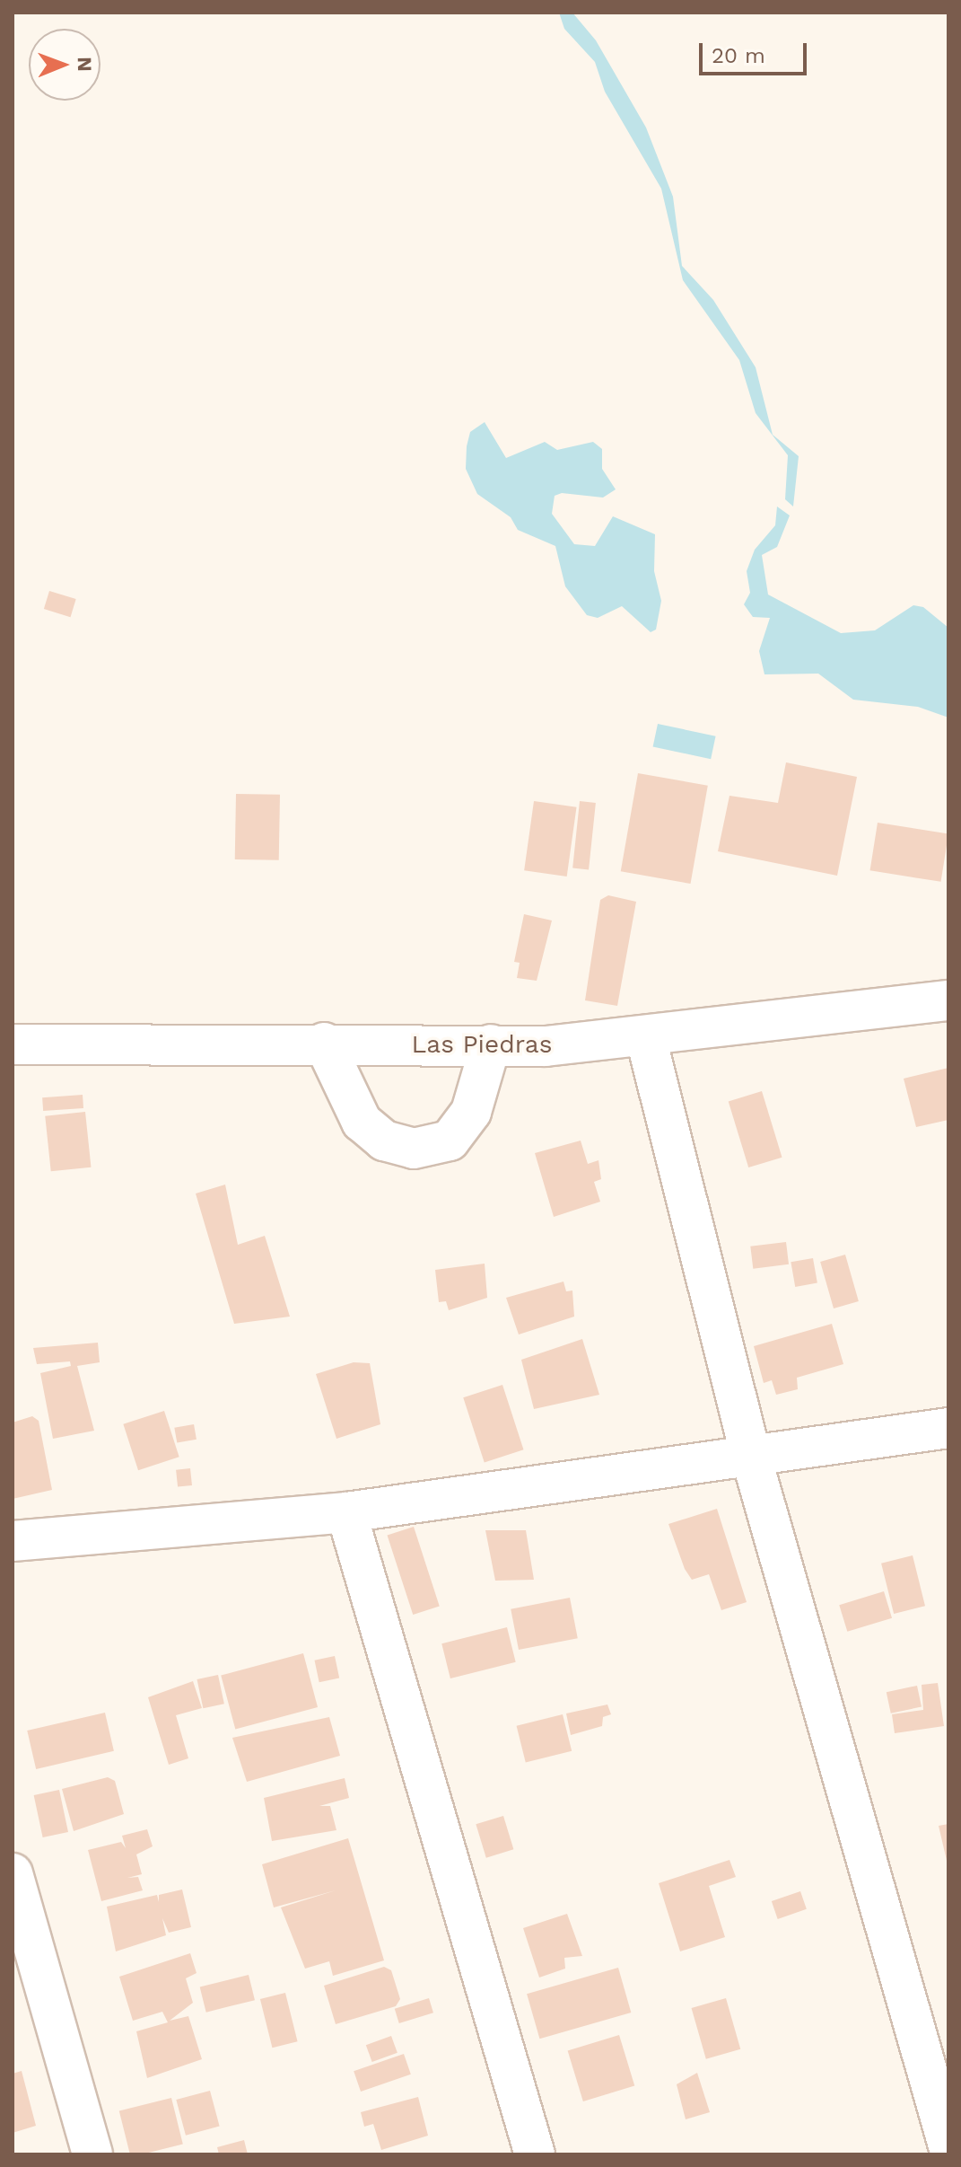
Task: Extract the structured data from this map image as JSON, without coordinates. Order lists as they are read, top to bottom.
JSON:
{
  "streets": {
    "street": ["Las Piedras"]
  },
  "scale_bar": "20 m",
  "north": "right"
}
